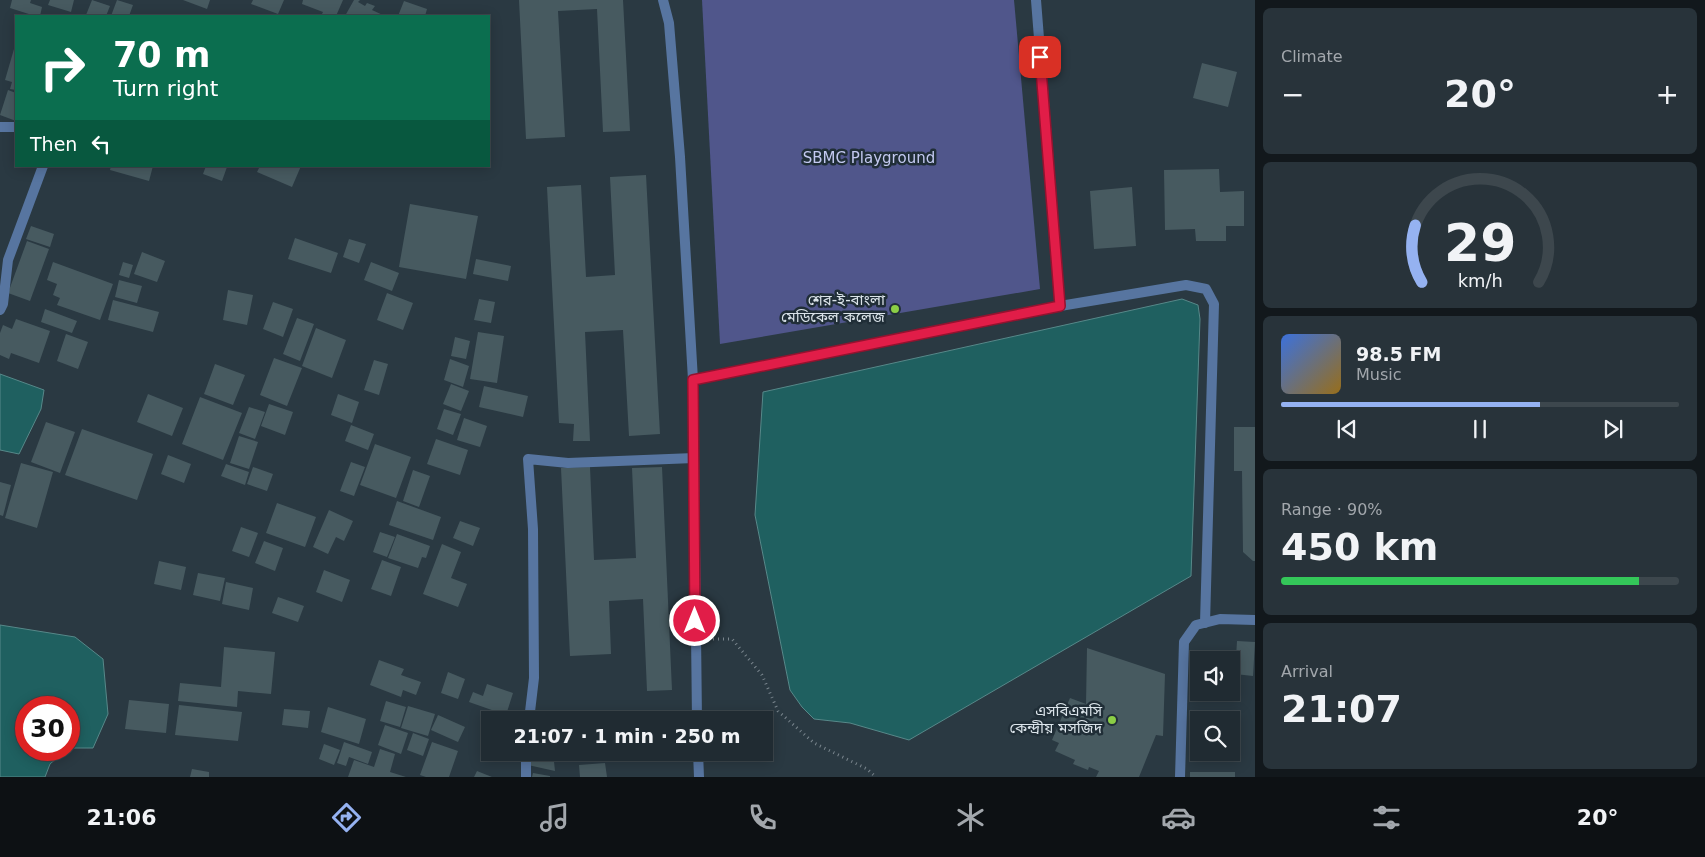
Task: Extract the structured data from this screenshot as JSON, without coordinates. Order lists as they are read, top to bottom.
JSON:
{
  "parks": ["SBMC Playground"],
  "places": ["শের-ই-বাংলা মেডিকেল কলেজ", "এসবিএমসি কেন্দ্রীয় মসজিদ"],
  "page": {
    "tile": [
      "Climate",
      ["Range · 90%", "450 km"],
      ["Arrival", "21:07"]
    ],
    "turn": ["70 m", "Turn right"],
    "heat": ["−", "20°", "+"],
    "then": "Then",
    "song": ["98.5 FM", "Music"],
    "limit": "30",
    "trip": "21:07 · 1 min · 250 m",
    "tabs": ["21:06", "20°"],
    "gauge": ["29", "km/h"]
  }
}
